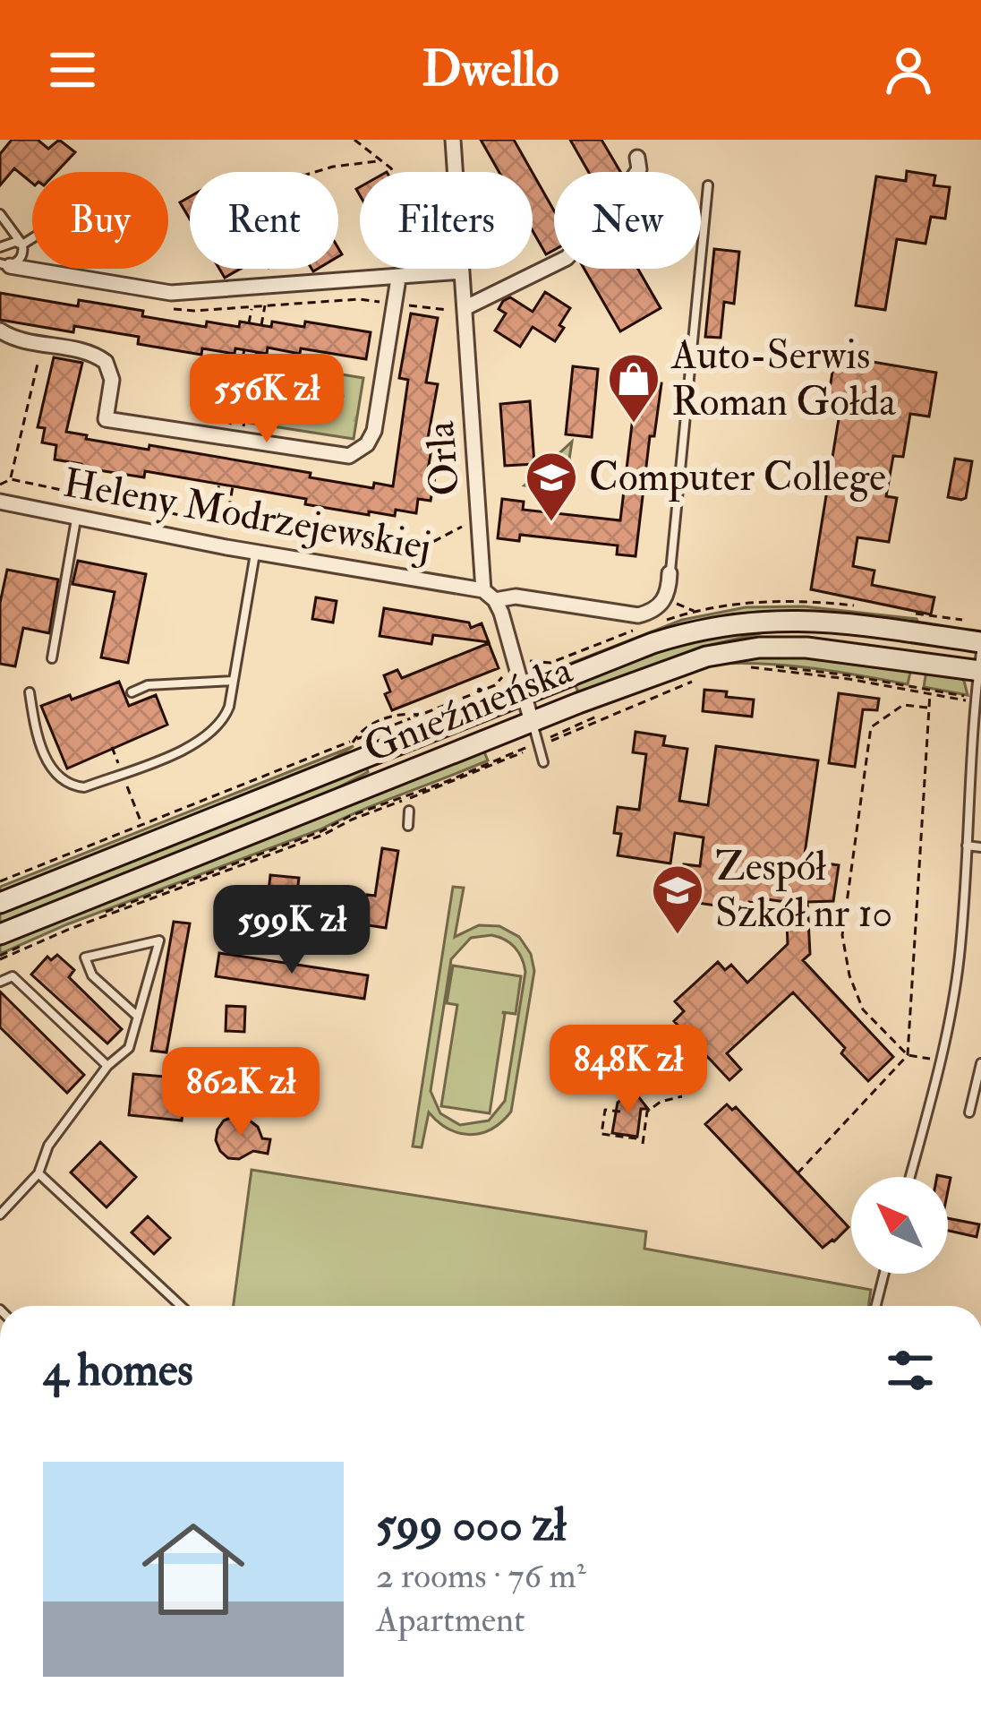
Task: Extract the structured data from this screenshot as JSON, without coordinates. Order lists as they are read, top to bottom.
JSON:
{
  "streets": {
    "street": ["Orla", "Heleny Modrzejewskiej", "Gnieźnieńska"]
  },
  "crossings": [
    ["Orla", "Heleny Modrzejewskiej"],
    ["Orla", "Gnieźnieńska"]
  ],
  "places": {
    "shop": ["Auto-Serwis Roman Gołda"],
    "school or university": ["Computer College", "Zespół Szkół nr 10"]
  },
  "north": "top left",
  "page": {
    "header": "Dwello",
    "chip": [
      "Buy",
      "Rent",
      "Filters",
      "New"
    ],
    "price": [
      "556K zł",
      "599K zł",
      "848K zł",
      "862K zł"
    ],
    "heading": "4 homes",
    "list": [
      {
        "name": "599 000 zł",
        "note": "2 rooms · 76 m² · Apartment"
      }
    ]
  }
}
